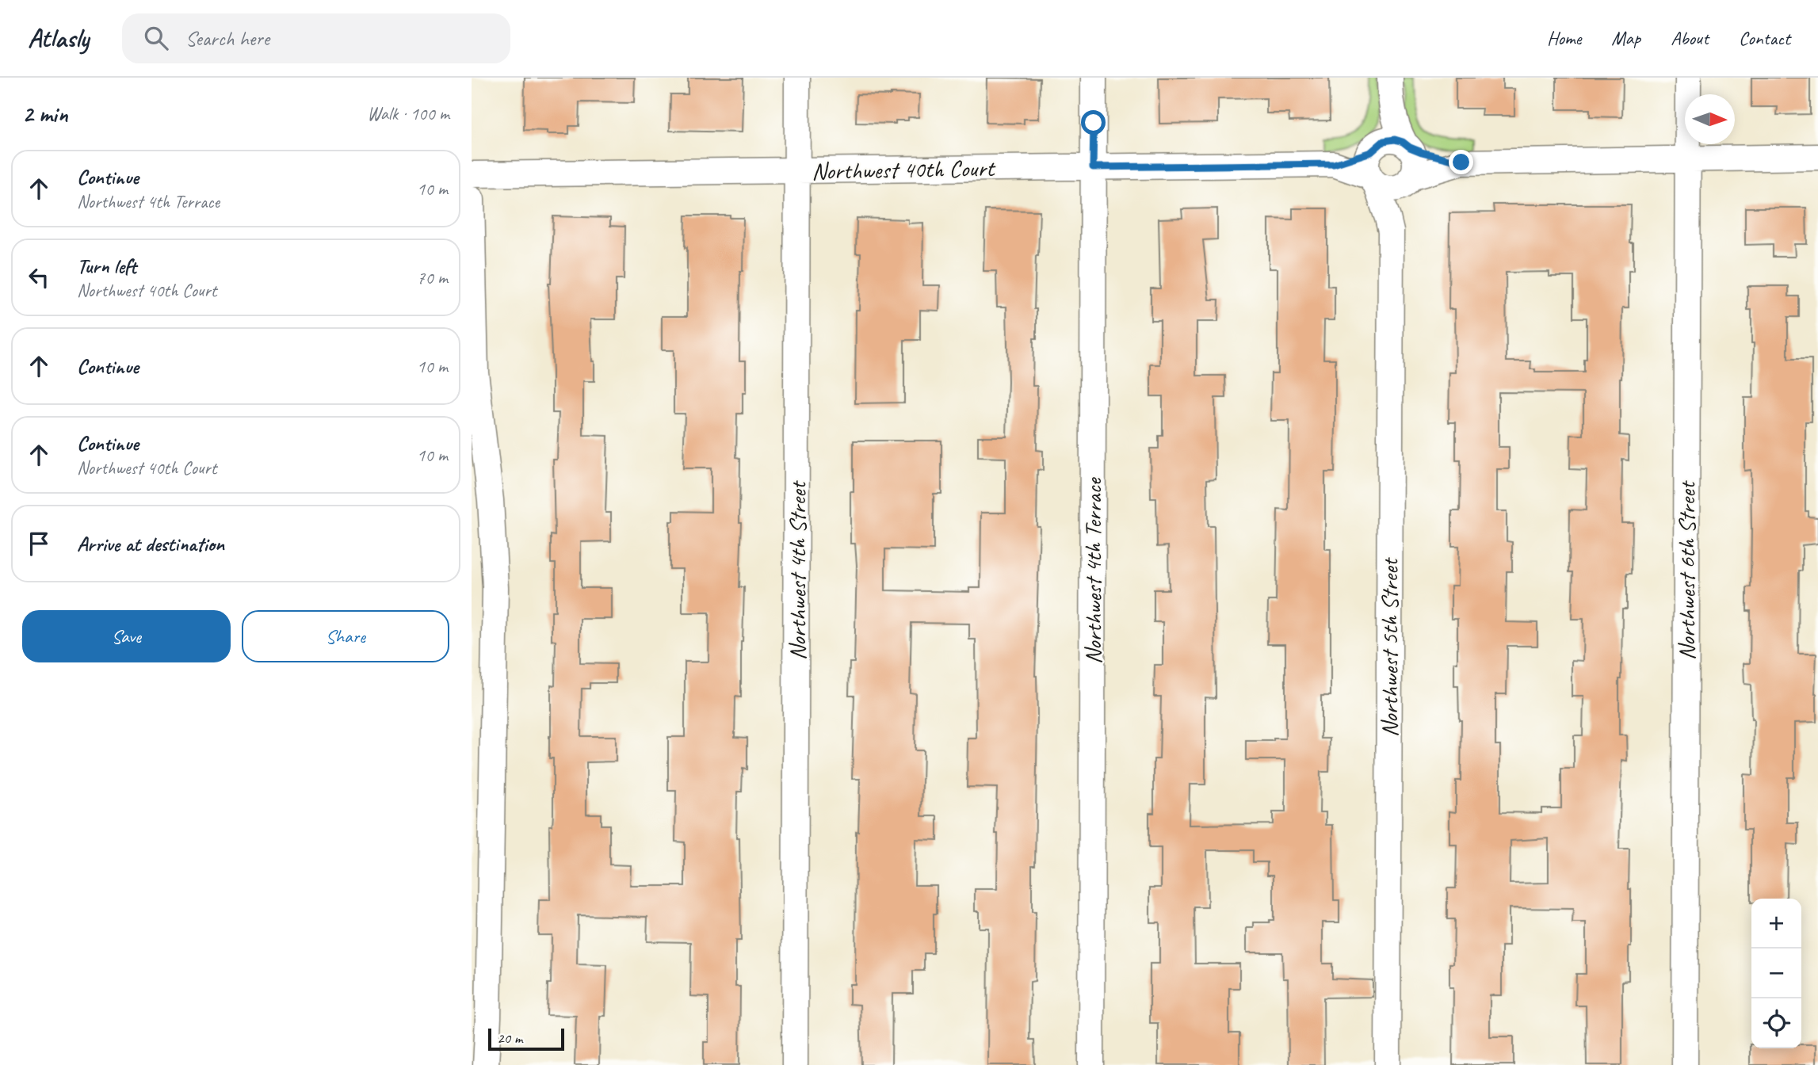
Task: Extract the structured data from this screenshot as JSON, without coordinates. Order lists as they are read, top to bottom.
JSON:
{
  "streets": {
    "street": [
      "Northwest 40th Court",
      "Northwest 4th Street",
      "Northwest 4th Terrace",
      "Northwest 6th Street",
      "Northwest 5th Street"
    ]
  },
  "crossings": [
    ["Northwest 40th Court", "Northwest 4th Street"],
    ["Northwest 40th Court", "Northwest 4th Terrace"],
    ["Northwest 40th Court", "Northwest 5th Street"]
  ],
  "scale_bar": "20 m",
  "north": "right",
  "page": {
    "header": "Atlasly",
    "search": "Search here",
    "nav": [
      "Home",
      "Map",
      "About",
      "Contact"
    ],
    "heading": ["2 min", "Walk · 100 m"],
    "list": [
      ["Continue", "Northwest 4th Terrace", "10 m"],
      ["Turn left", "Northwest 40th Court", "70 m"],
      ["Continue", "10 m"],
      ["Continue", "Northwest 40th Court", "10 m"],
      "Arrive at destination"
    ],
    "buttons": ["Save", "Share"],
    "map_buttons": ["+", "−"],
    "scale": "20 m"
  }
}
